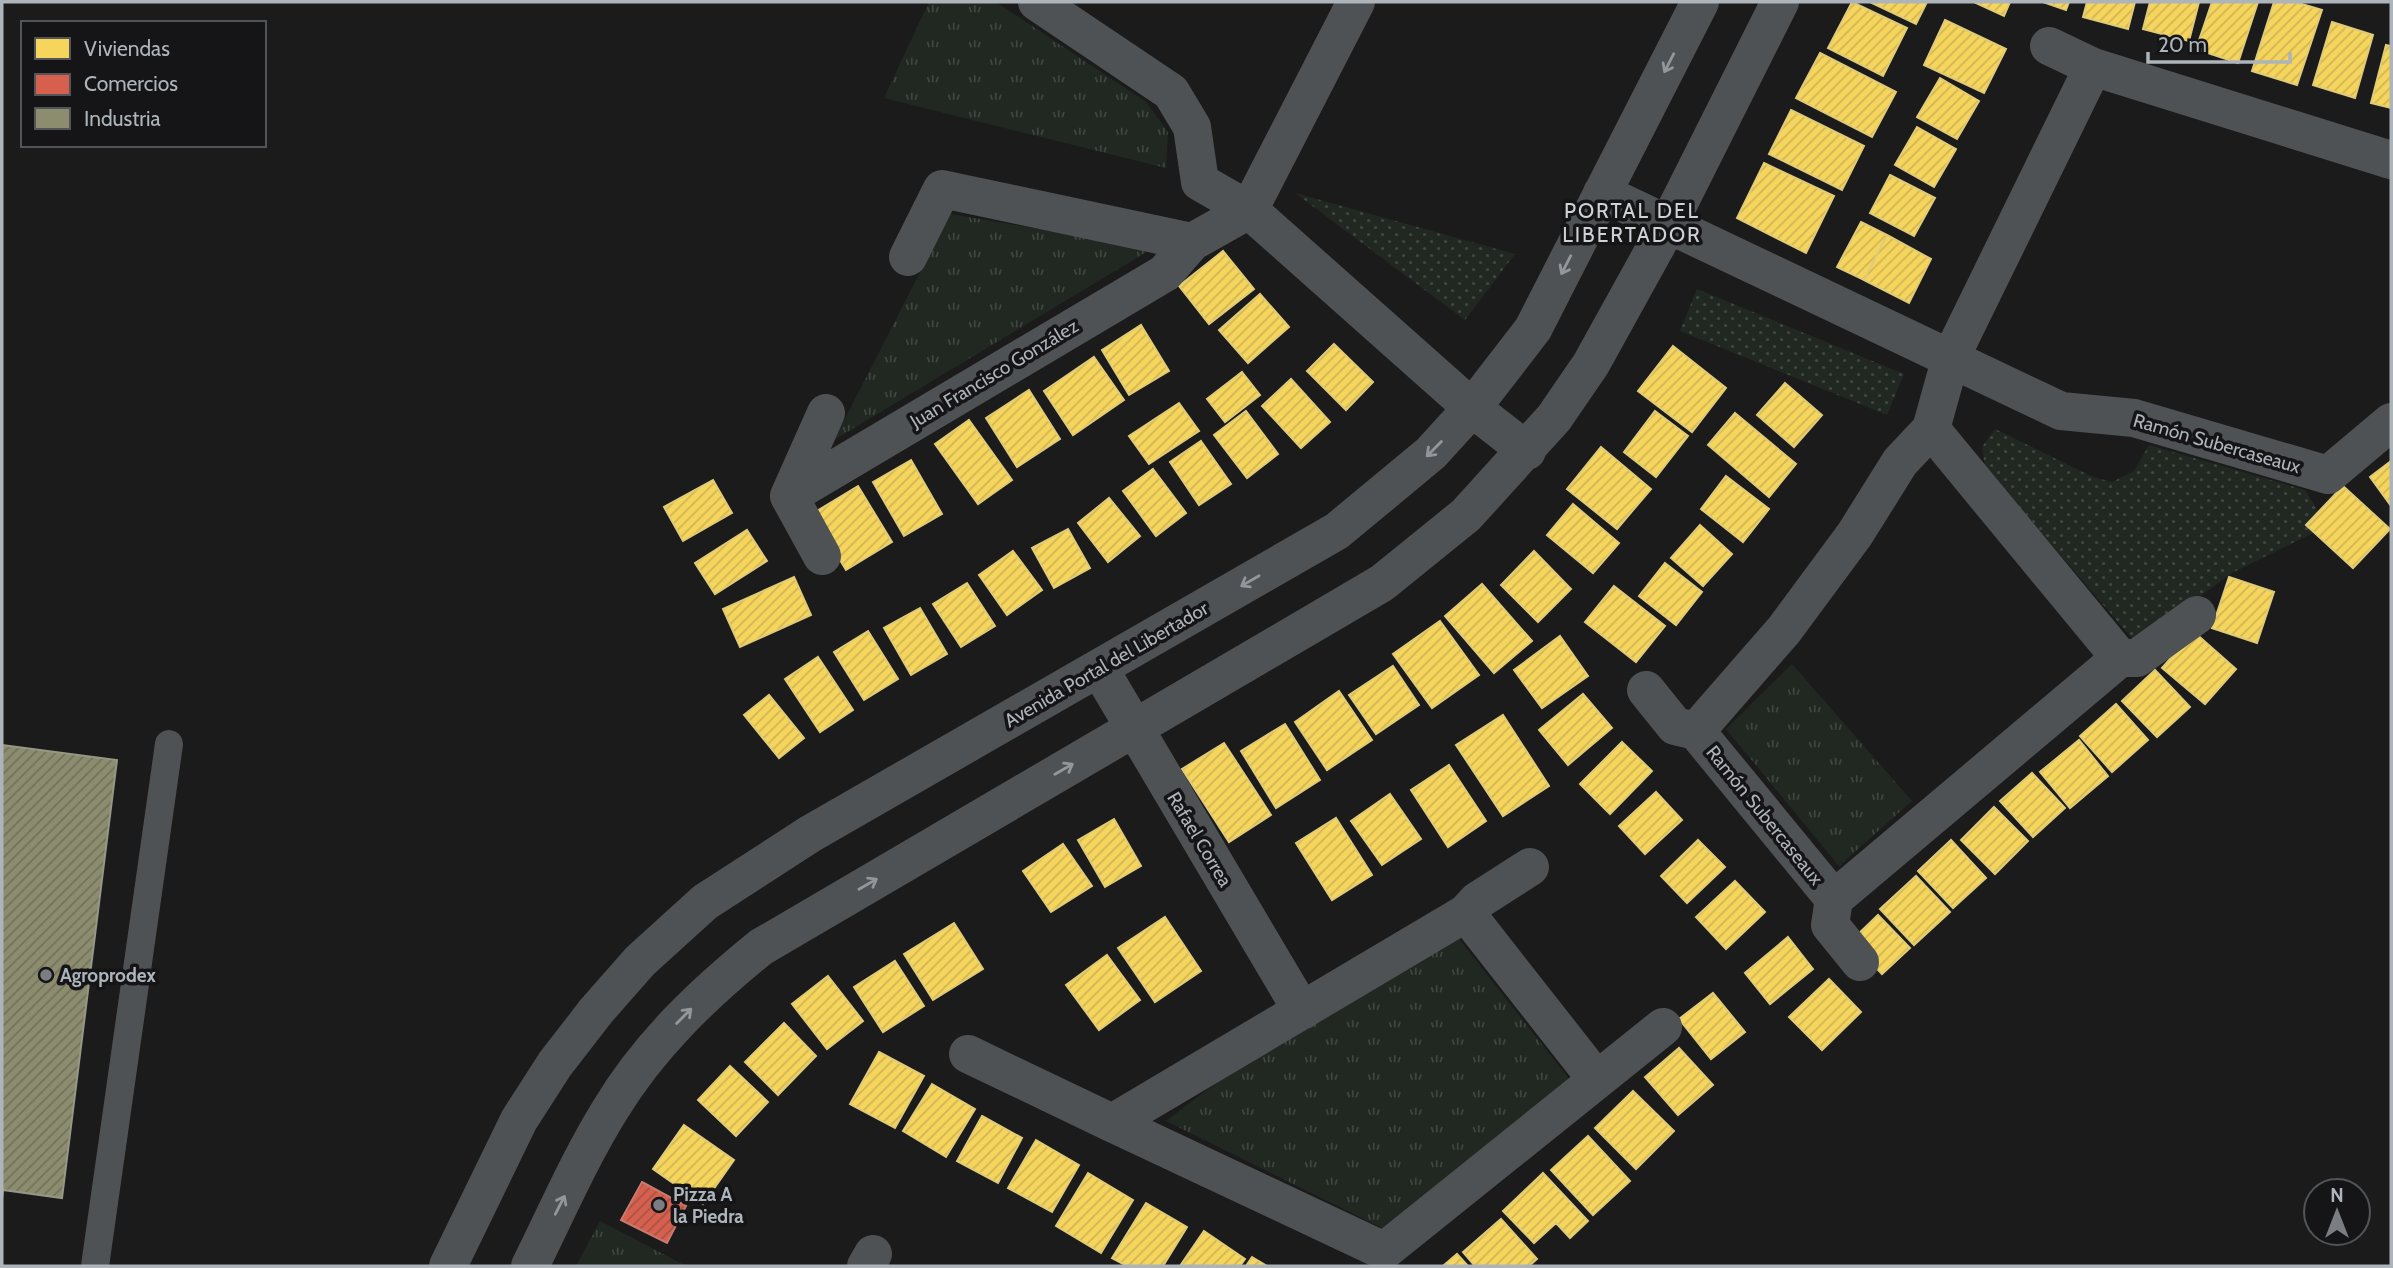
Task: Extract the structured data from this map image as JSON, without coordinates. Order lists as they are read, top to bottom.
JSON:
{
  "streets": {
    "street": [
      "Juan Francisco González",
      "Ramón Subercaseaux",
      "Avenida Portal del Libertador",
      "Rafael Correa"
    ]
  },
  "crossings": [
    ["Ramón Subercaseaux", "Avenida Portal del Libertador"],
    ["Avenida Portal del Libertador", "Rafael Correa"]
  ],
  "districts": ["PORTAL DEL LIBERTADOR"],
  "places": ["Agroprodex", "Pizza A la Piedra"],
  "legend": ["Viviendas", "Comercios", "Industria"],
  "scale_bar": "20 m",
  "north": "top"
}
